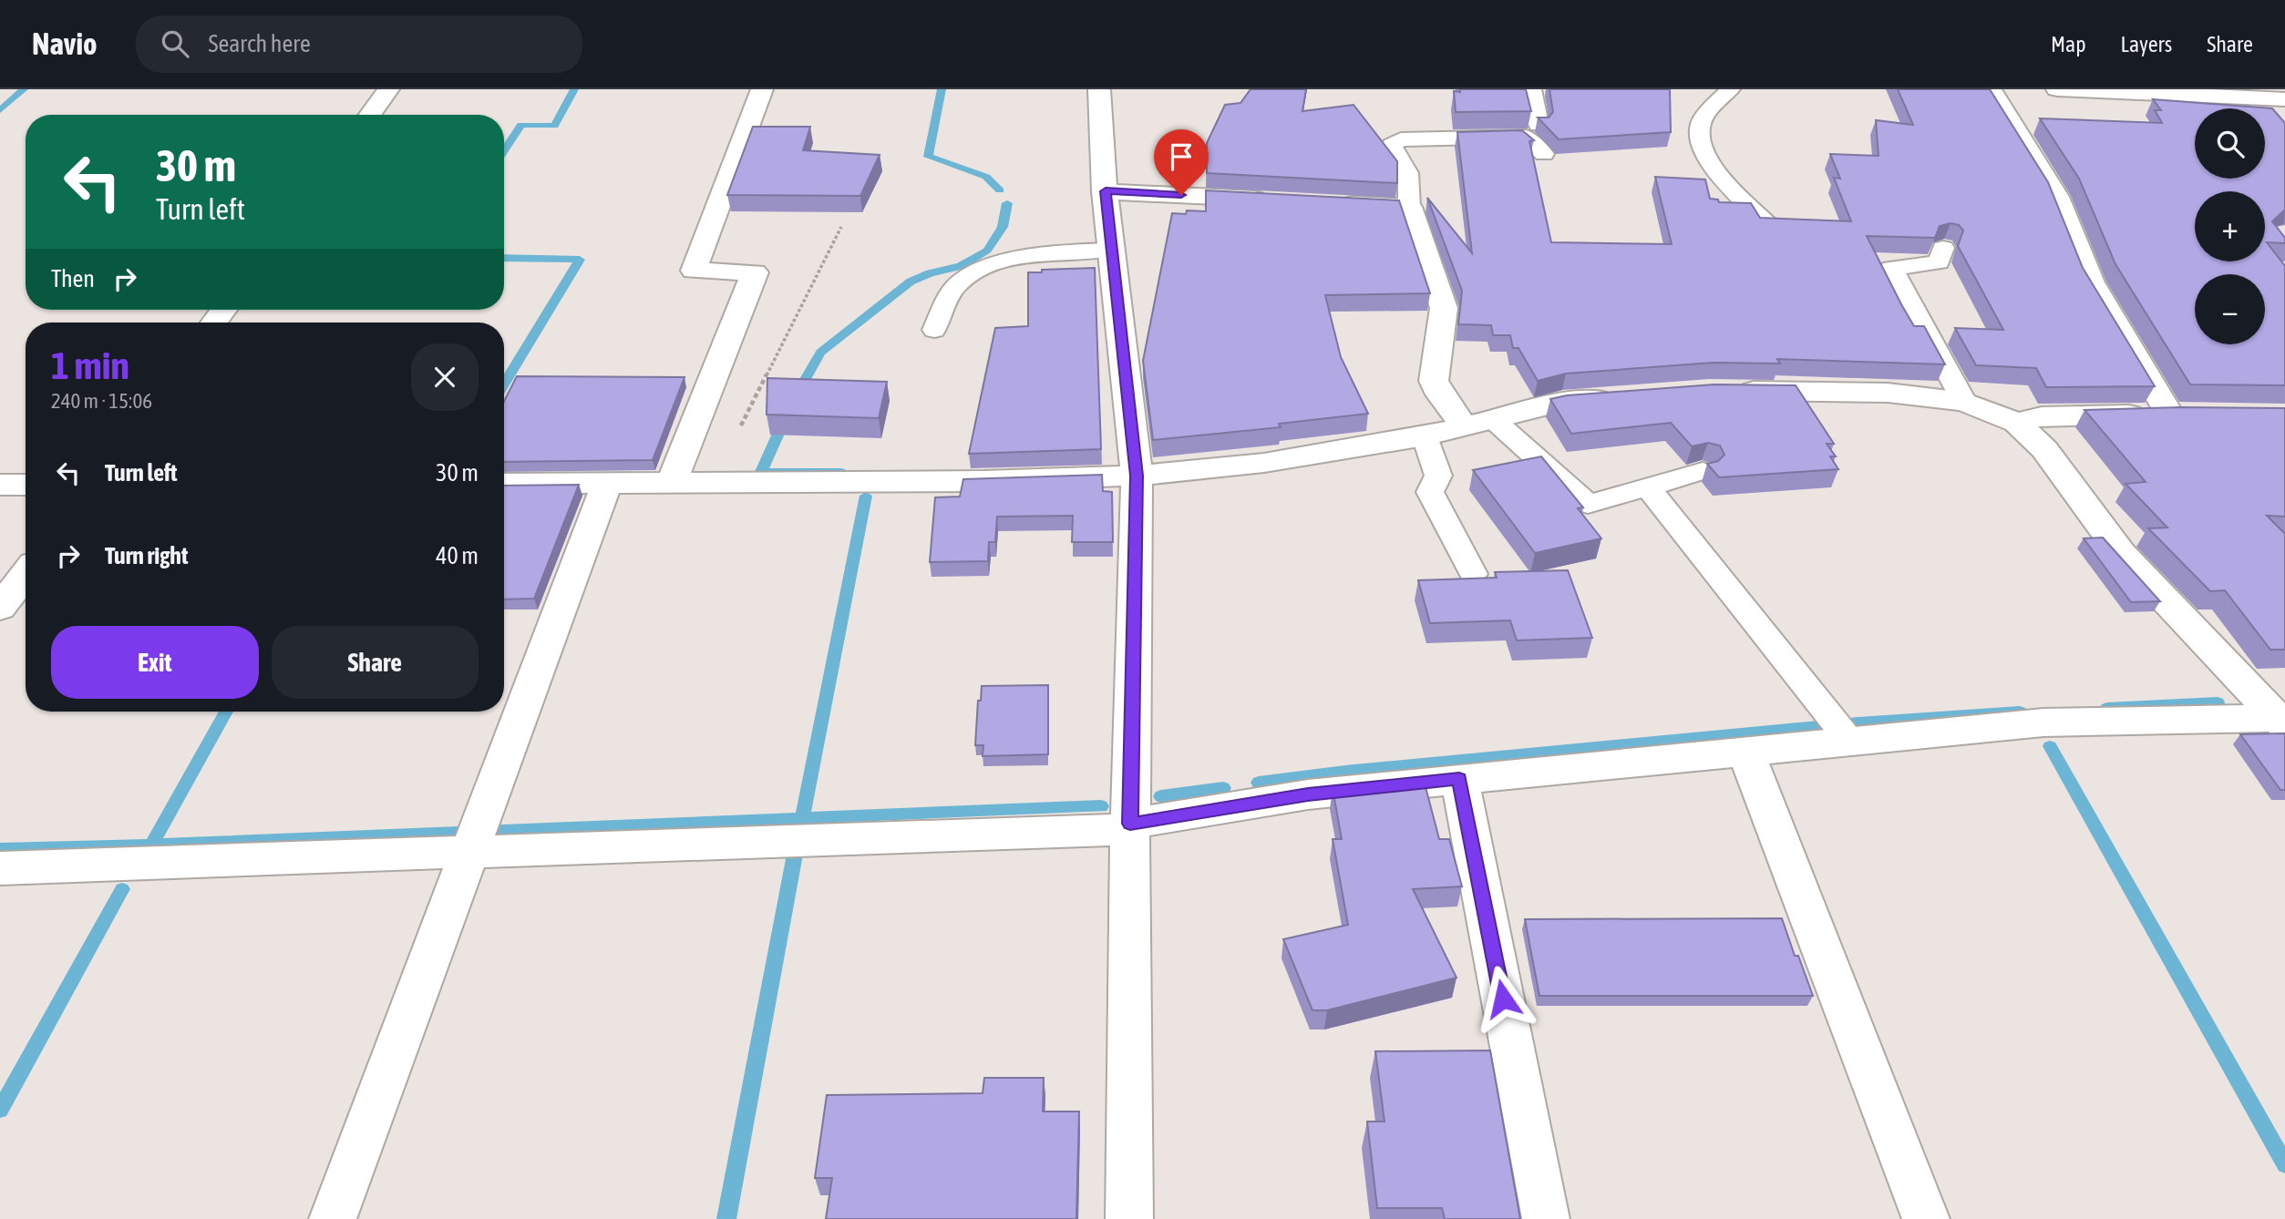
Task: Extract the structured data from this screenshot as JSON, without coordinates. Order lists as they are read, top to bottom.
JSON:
{
  "page": {
    "header": "Navio",
    "search": "Search here",
    "nav": ["Map", "Layers", "Share"],
    "map_buttons": ["+", "−"],
    "turn": ["30 m", "Turn left"],
    "then": "Then",
    "heading": ["1 min", "240 m · 15:06"],
    "list": [
      {
        "name": "Turn left",
        "value": "30 m"
      },
      {
        "name": "Turn right",
        "value": "40 m"
      }
    ],
    "buttons": ["Exit", "Share"]
  }
}
